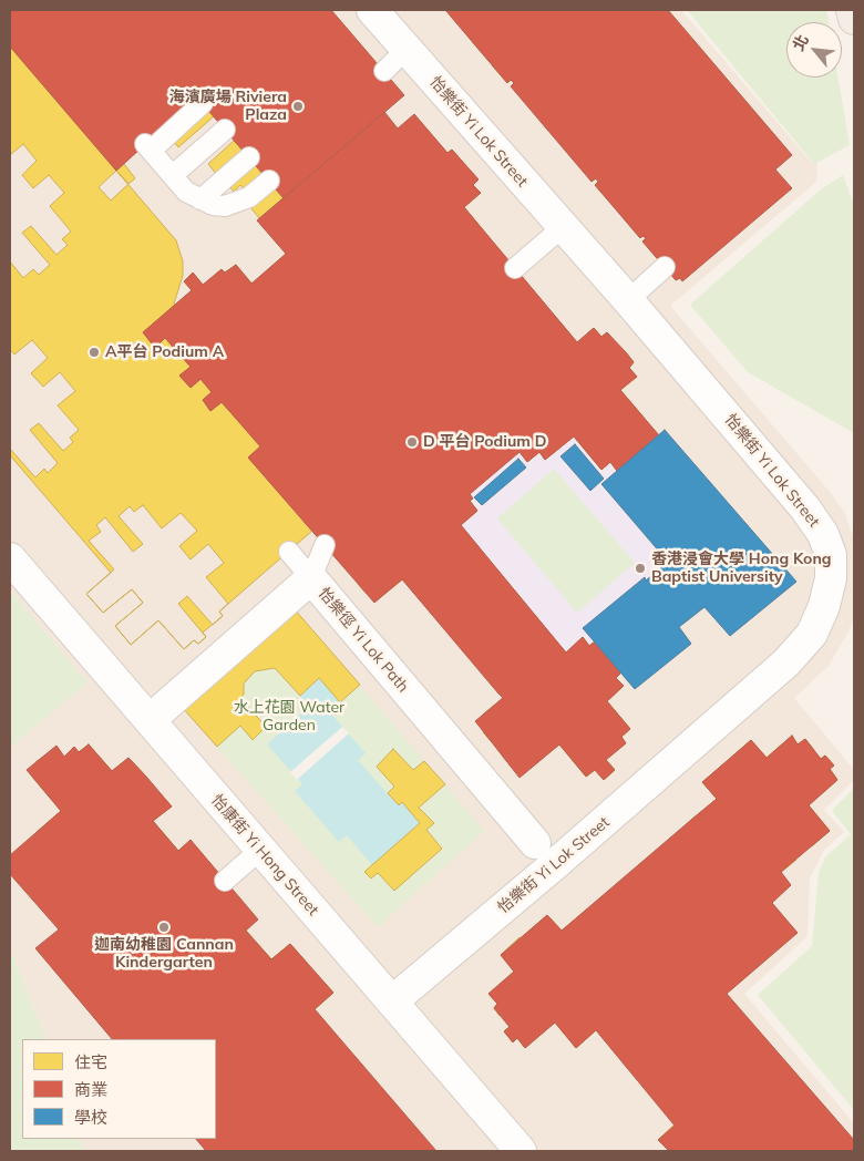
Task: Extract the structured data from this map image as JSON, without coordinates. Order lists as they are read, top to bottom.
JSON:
{
  "streets": {
    "street": ["怡樂街 Yi Lok Street", "怡樂徑 Yi Lok Path", "怡康街 Yi Hong Street"]
  },
  "crossings": [
    ["怡樂街 Yi Lok Street", "怡樂徑 Yi Lok Path"],
    ["怡樂街 Yi Lok Street", "怡康街 Yi Hong Street"],
    ["怡樂徑 Yi Lok Path", "怡康街 Yi Hong Street"]
  ],
  "parks": ["水上花園 Water Garden"],
  "places": [
    "海濱廣場 Riviera Plaza",
    "A平台 Podium A",
    "D 平台 Podium D",
    "香港浸會大學 Hong Kong Baptist University",
    "迦南幼稚園 Cannan Kindergarten"
  ],
  "legend": ["住宅", "商業", "學校"],
  "north": "top left"
}
